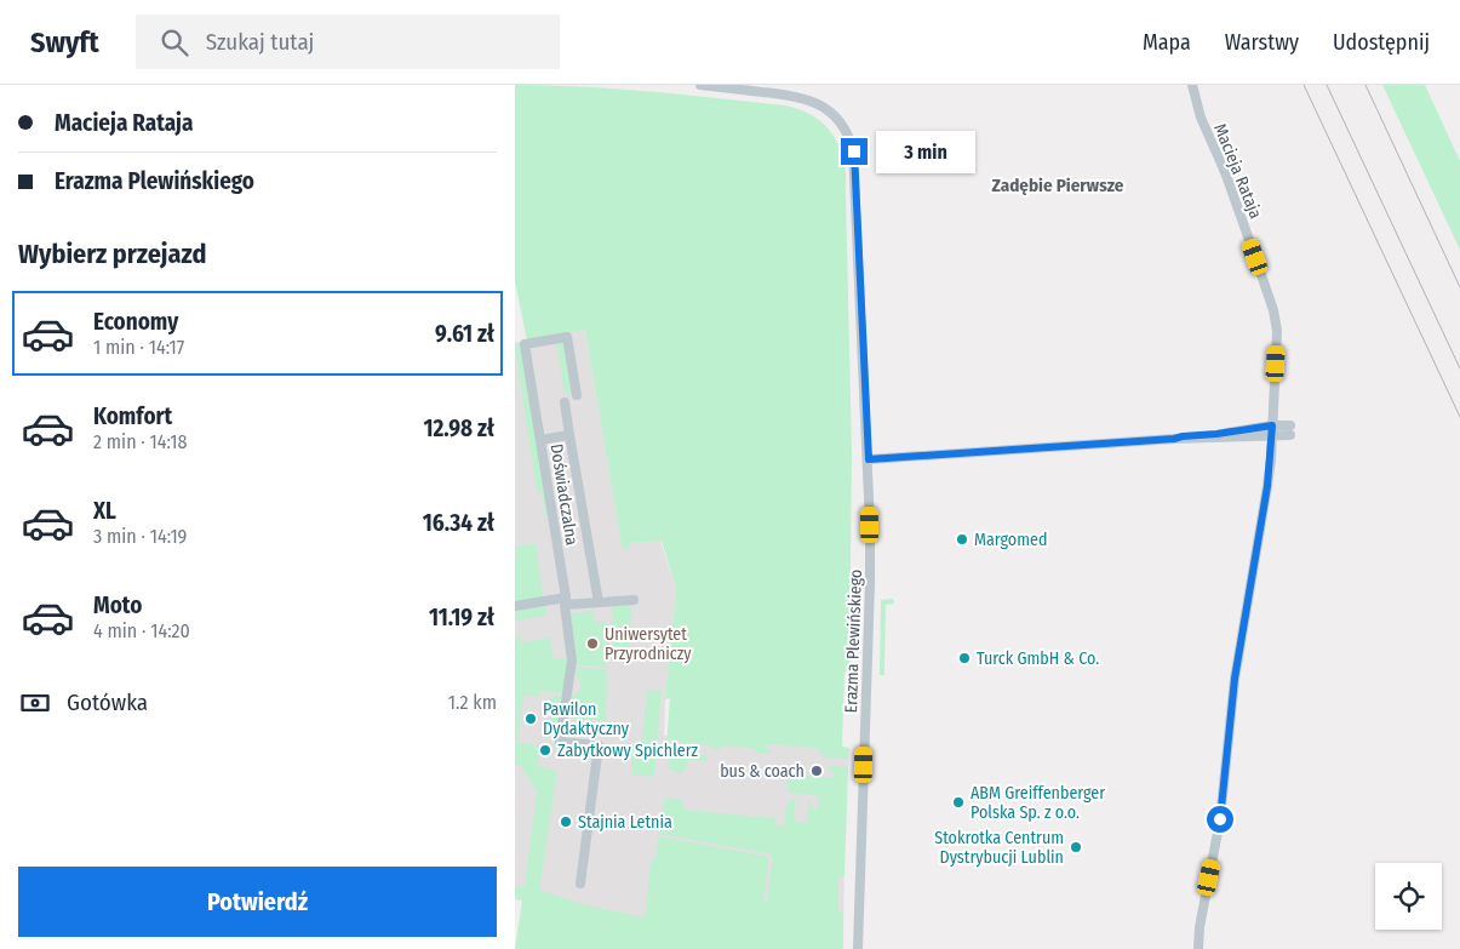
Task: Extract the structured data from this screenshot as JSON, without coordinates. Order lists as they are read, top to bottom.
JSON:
{
  "streets": {
    "street": ["Macieja Rataja", "Doświadczalna", "Erazma Plewińskiego"]
  },
  "districts": ["Zadębie Pierwsze"],
  "places": [
    "Margomed",
    "Uniwersytet Przyrodniczy",
    "Turck GmbH & Co.",
    "Pawilon Dydaktyczny",
    "Zabytkowy Spichlerz",
    "bus & coach",
    "ABM Greiffenberger Polska Sp. z o.o.",
    "Stajnia Letnia",
    "Stokrotka Centrum Dystrybucji Lublin"
  ],
  "page": {
    "header": "Swyft",
    "search": "Szukaj tutaj",
    "nav": ["Mapa", "Warstwy", "Udostępnij"],
    "banner": ["Macieja Rataja", "Erazma Plewińskiego"],
    "bubble": "3 min",
    "heading": "Wybierz przejazd",
    "list": [
      {
        "name": "Economy",
        "note": "1 min · 14:17",
        "value": "9.61 zł"
      },
      {
        "name": "Komfort",
        "note": "2 min · 14:18",
        "value": "12.98 zł"
      },
      {
        "name": "XL",
        "note": "3 min · 14:19",
        "value": "16.34 zł"
      },
      {
        "name": "Moto",
        "note": "4 min · 14:20",
        "value": "11.19 zł"
      }
    ],
    "pay": ["Gotówka", "1.2 km"],
    "buttons": "Potwierdź"
  }
}
